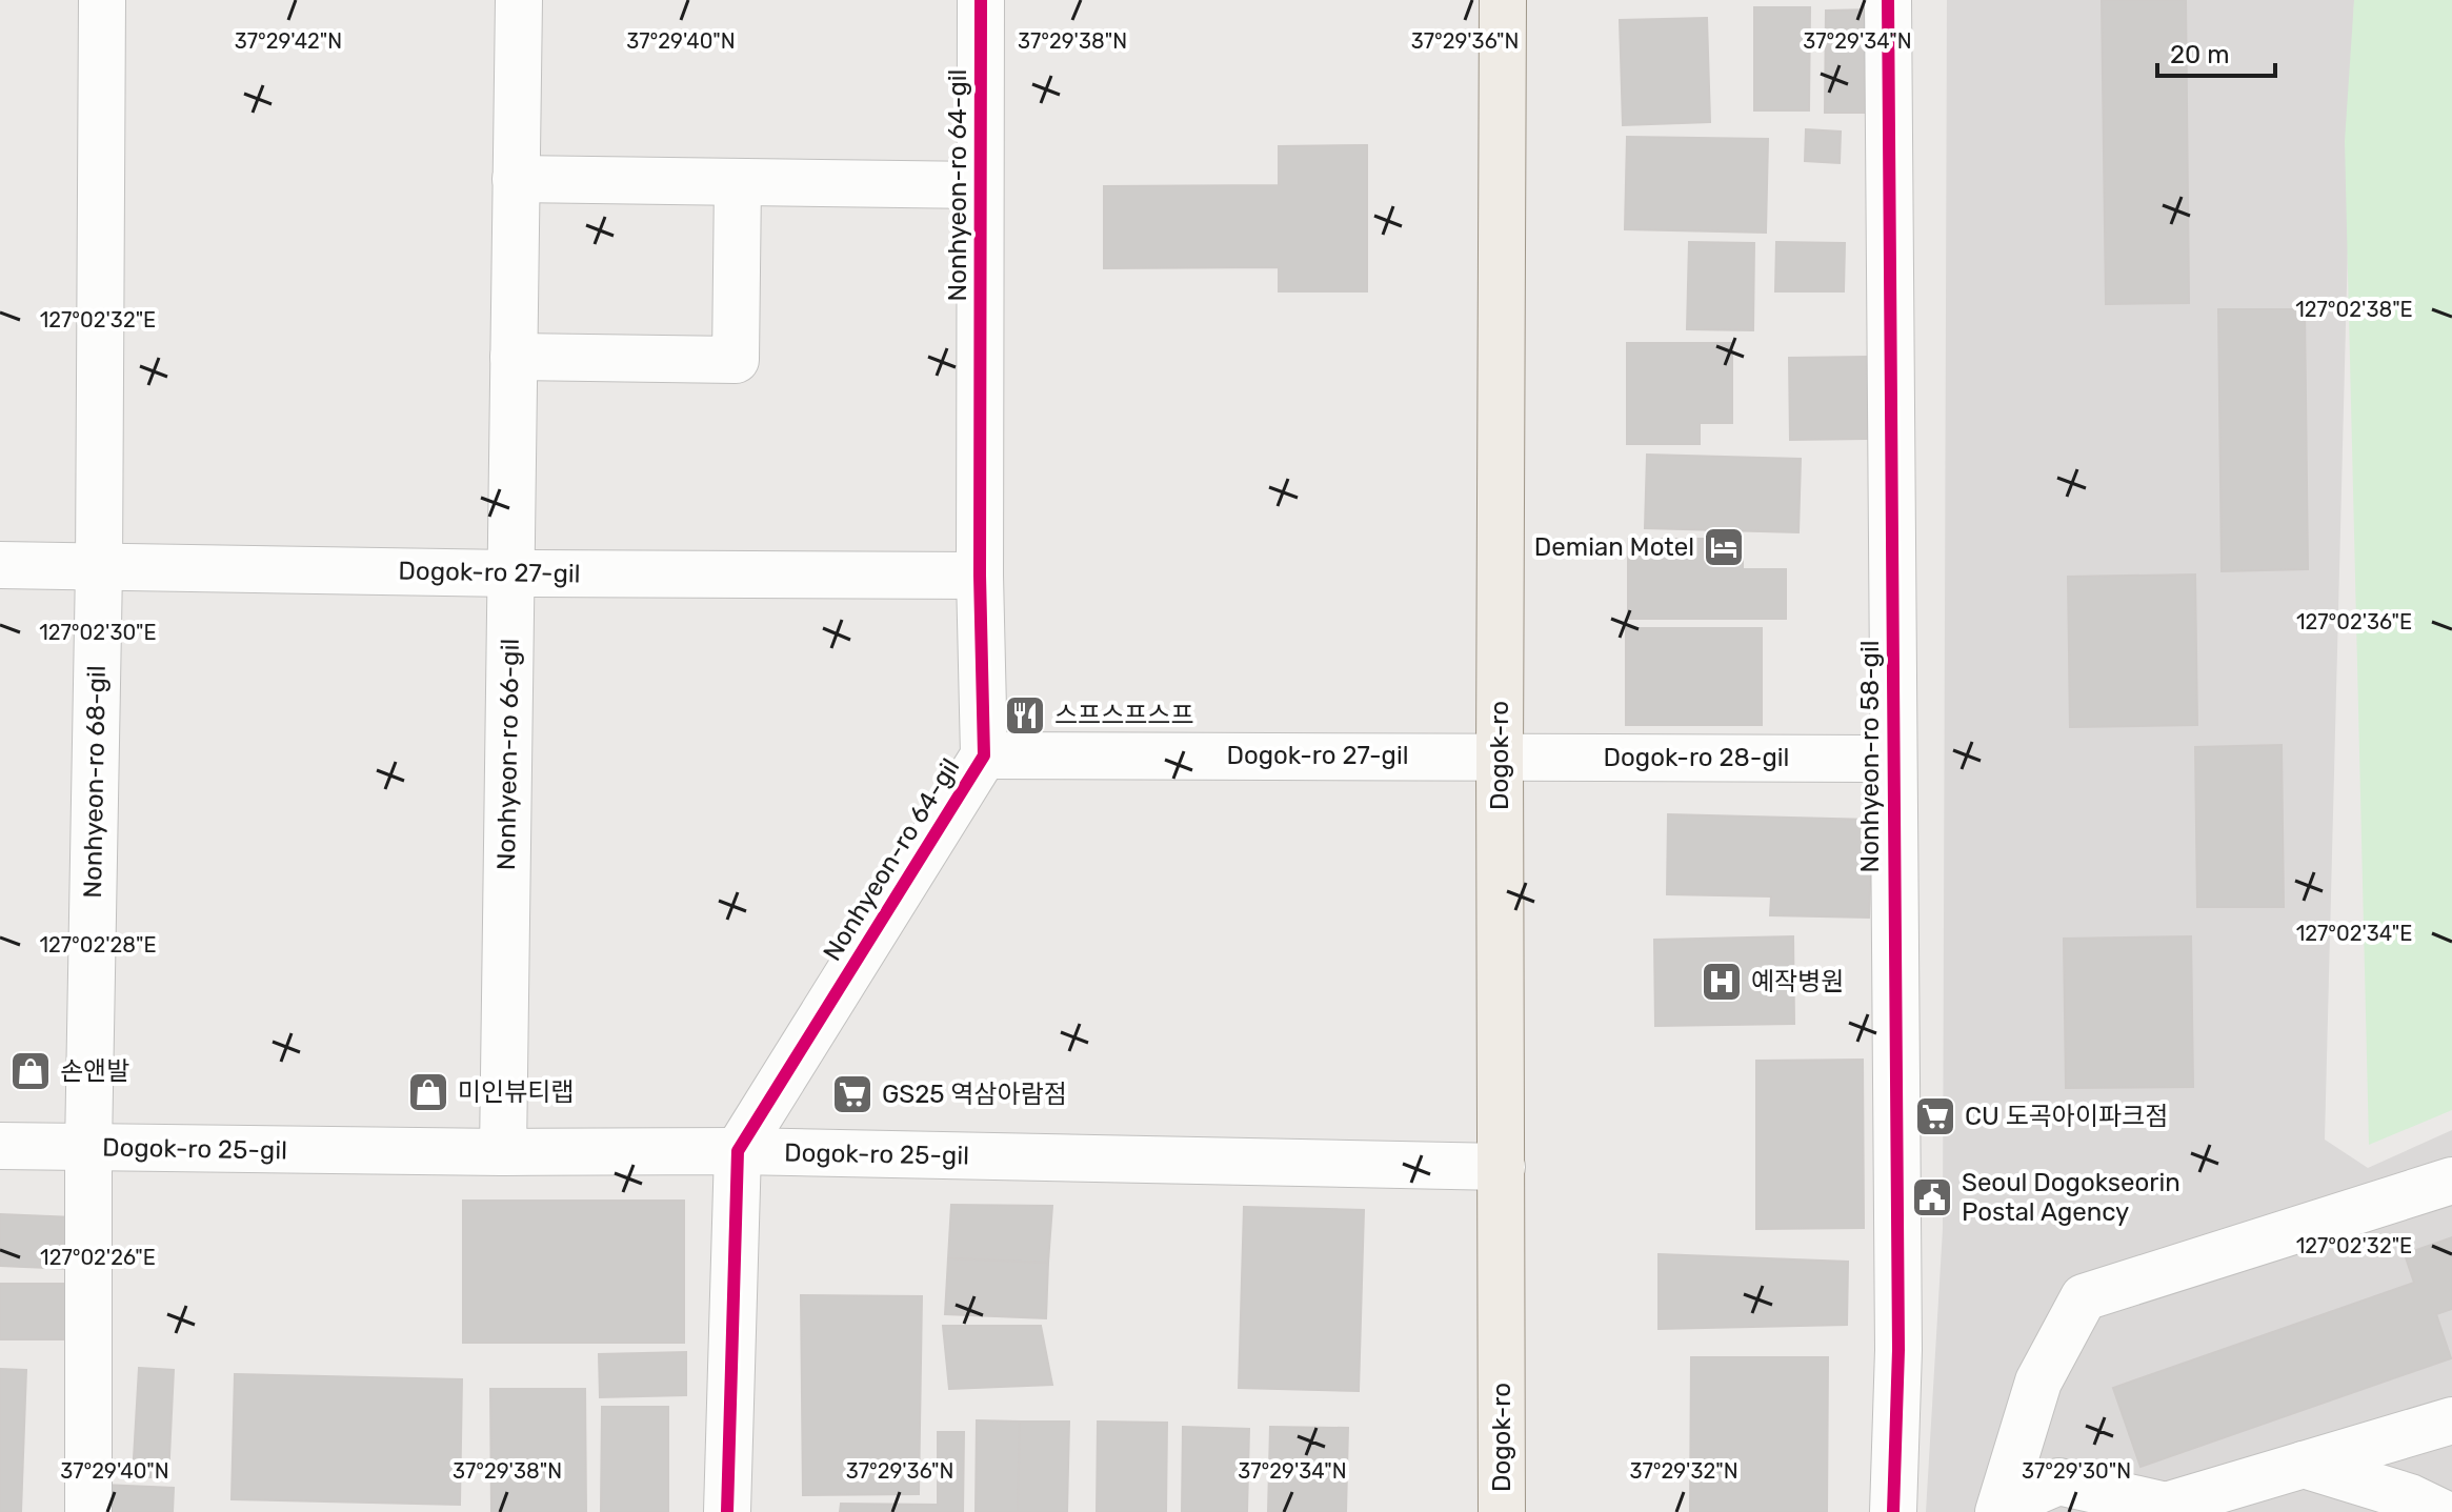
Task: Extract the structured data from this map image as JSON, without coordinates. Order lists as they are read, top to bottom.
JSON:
{
  "streets": {
    "main road": ["Dogok-ro"],
    "street": [
      "Nonhyeon-ro 64-gil",
      "Dogok-ro 27-gil",
      "Nonhyeon-ro 66-gil",
      "Nonhyeon-ro 58-gil",
      "Dogok-ro 28-gil",
      "Nonhyeon-ro 68-gil",
      "Dogok-ro 25-gil"
    ]
  },
  "crossings": [
    ["Nonhyeon-ro 64-gil", "Dogok-ro 27-gil"],
    ["Nonhyeon-ro 64-gil", "Nonhyeon-ro 66-gil"],
    ["Nonhyeon-ro 64-gil", "Dogok-ro 25-gil"],
    ["Dogok-ro 27-gil", "Nonhyeon-ro 66-gil"],
    ["Dogok-ro 27-gil", "Dogok-ro"],
    ["Dogok-ro 27-gil", "Dogok-ro 28-gil"],
    ["Dogok-ro 27-gil", "Nonhyeon-ro 68-gil"],
    ["Nonhyeon-ro 66-gil", "Dogok-ro 25-gil"],
    ["Dogok-ro", "Dogok-ro 28-gil"],
    ["Dogok-ro", "Dogok-ro 25-gil"],
    ["Nonhyeon-ro 58-gil", "Dogok-ro 28-gil"],
    ["Nonhyeon-ro 68-gil", "Dogok-ro 25-gil"]
  ],
  "places": {
    "hotel": ["Demian Motel"],
    "restaurant": ["스프스프스프"],
    "hospital": ["예작병원"],
    "shop": ["손앤발", "미인뷰티랩"],
    "supermarket": ["GS25 역삼아람점", "CU 도곡아이파크점"],
    "public building": ["Seoul Dogokseorin Postal Agency"]
  },
  "scale_bar": "20 m",
  "coordinates": [
    "37°29'42\"N",
    "37°29'40\"N",
    "37°29'38\"N",
    "37°29'36\"N",
    "37°29'34\"N",
    "127°02'38\"E",
    "127°02'32\"E",
    "127°02'36\"E",
    "127°02'30\"E",
    "127°02'34\"E",
    "127°02'28\"E",
    "127°02'26\"E",
    "37°29'32\"N",
    "37°29'30\"N"
  ]
}
